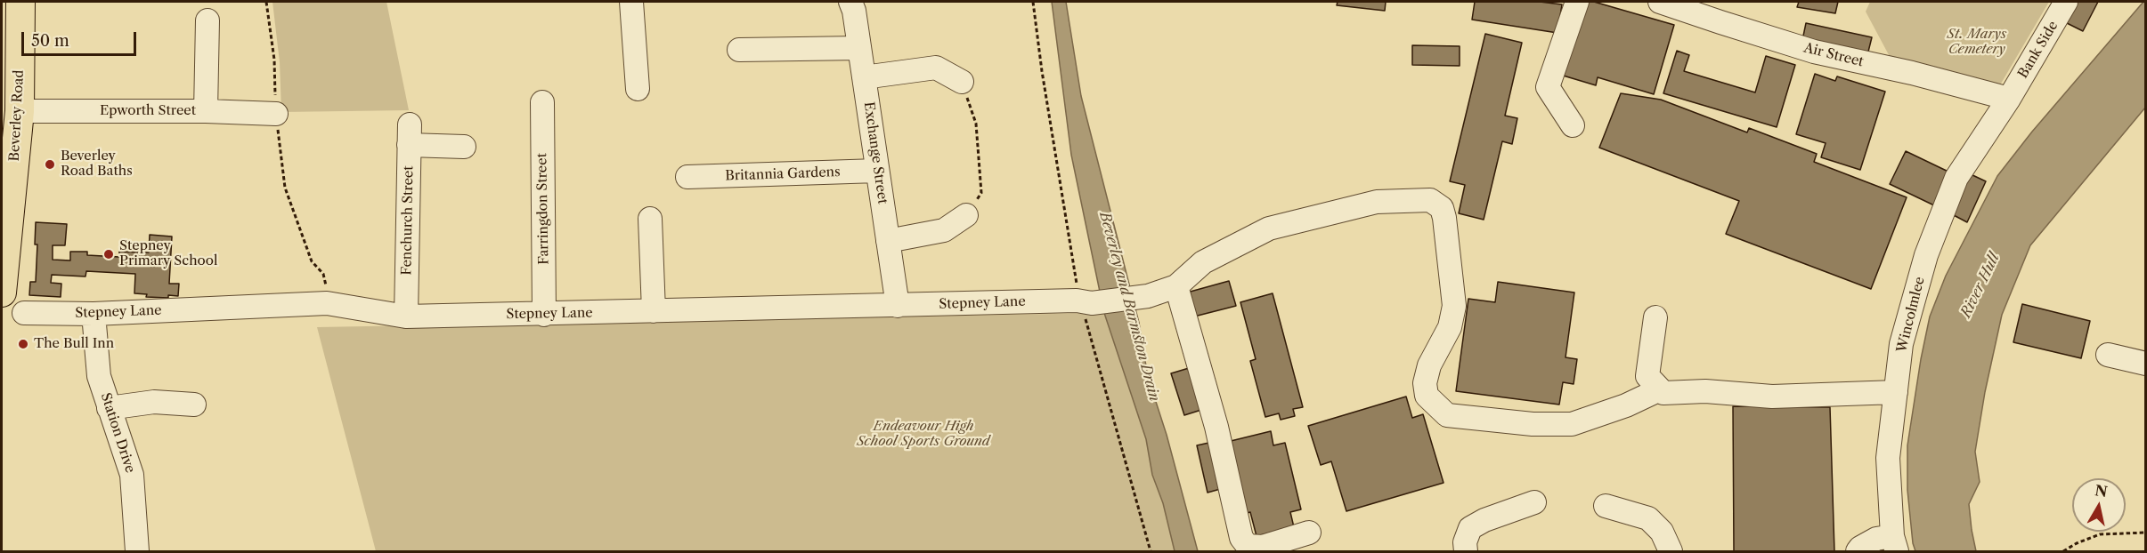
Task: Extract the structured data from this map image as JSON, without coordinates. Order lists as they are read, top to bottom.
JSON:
{
  "streets": {
    "main road": ["Beverley Road"],
    "street": [
      "Bank Side",
      "Air Street",
      "Epworth Street",
      "Exchange Street",
      "Britannia Gardens",
      "Farringdon Street",
      "Fenchurch Street",
      "Stepney Lane",
      "Wincolmlee",
      "Station Drive"
    ]
  },
  "crossings": [
    ["Bank Side", "Air Street"],
    ["Bank Side", "Wincolmlee"],
    ["Air Street", "Wincolmlee"],
    ["Epworth Street", "Beverley Road"],
    ["Exchange Street", "Britannia Gardens"],
    ["Exchange Street", "Stepney Lane"],
    ["Farringdon Street", "Stepney Lane"],
    ["Fenchurch Street", "Stepney Lane"],
    ["Stepney Lane", "Station Drive"]
  ],
  "water": ["River Hull", "Beverley and Barmston Drain"],
  "parks": ["St. Marys Cemetery", "Endeavour High School Sports Ground"],
  "places": ["Beverley Road Baths", "Stepney Primary School", "The Bull Inn"],
  "scale_bar": "50 m",
  "north": "top"
}
